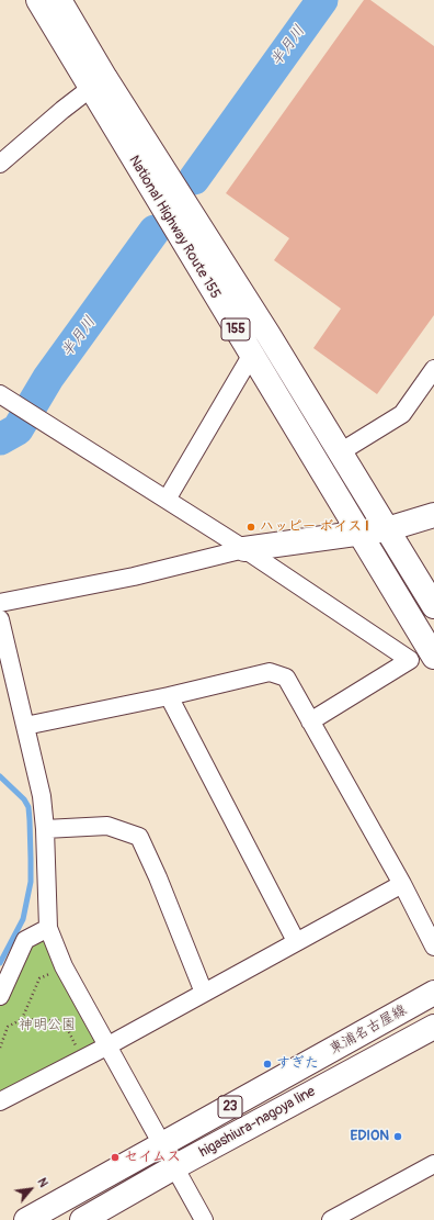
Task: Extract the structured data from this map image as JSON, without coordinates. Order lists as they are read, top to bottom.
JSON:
{
  "streets": {
    "main road": [
      "National Highway Route 155",
      "155",
      "東浦名古屋線",
      "23",
      "higashiura-nagoya line"
    ]
  },
  "water": ["半月川"],
  "parks": ["神明公園"],
  "places": [
    "ハッピー ボイス I",
    "すぎた",
    "EDION",
    "セイムス"
  ],
  "north": "top right"
}
